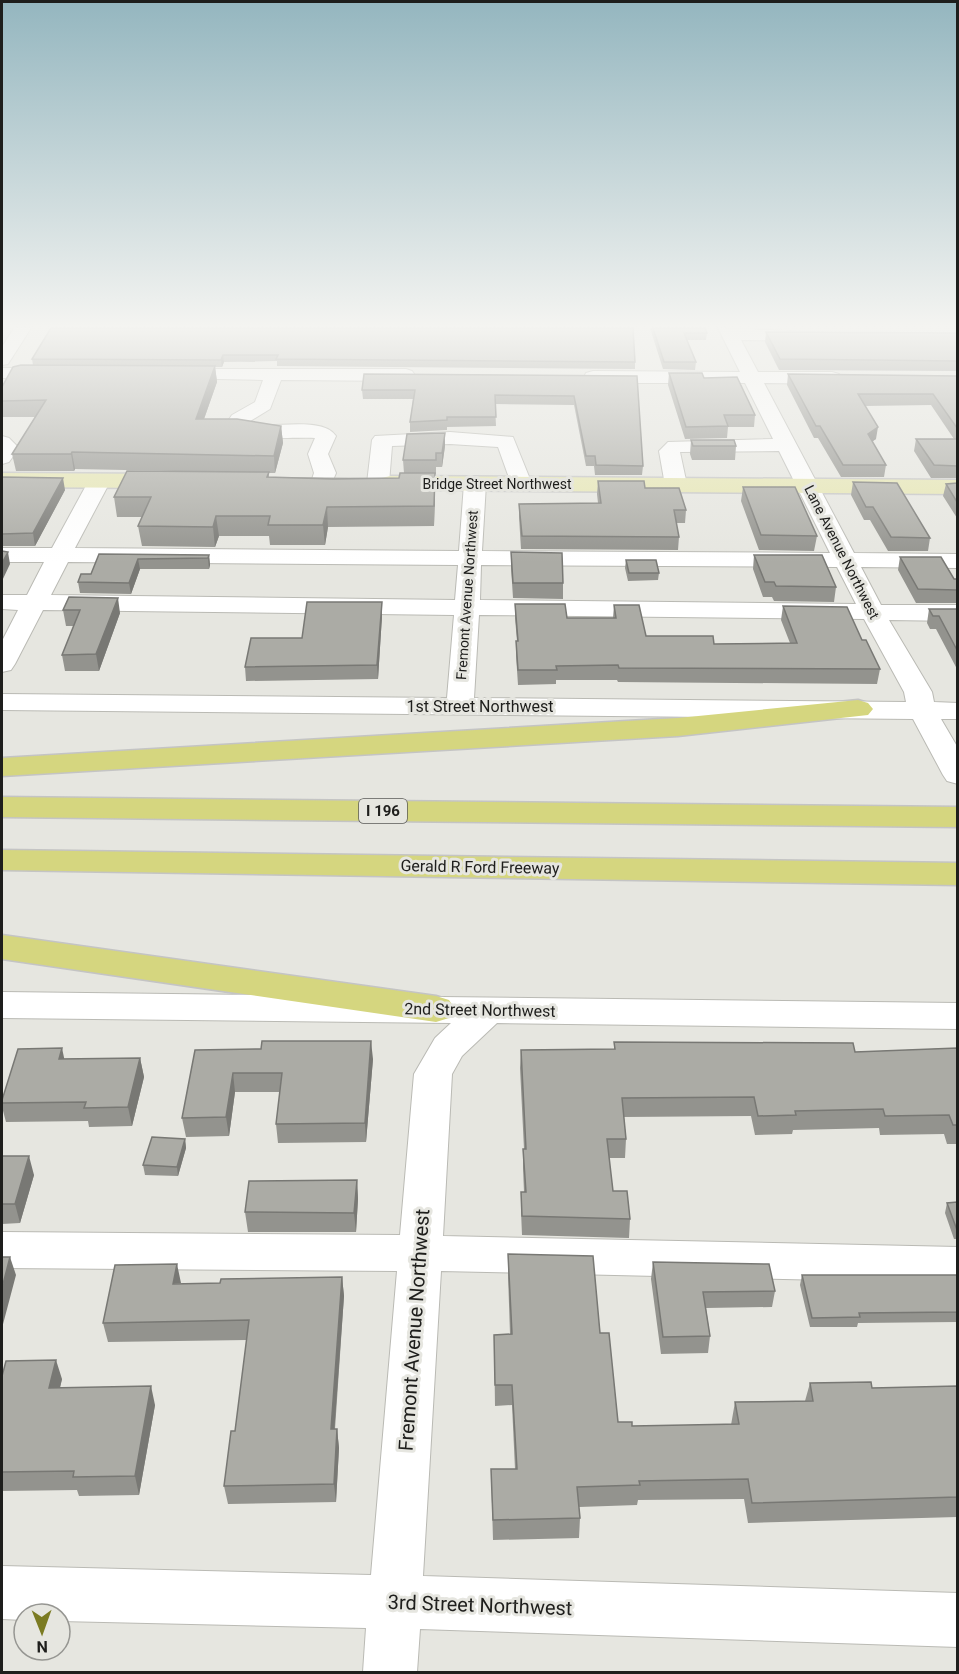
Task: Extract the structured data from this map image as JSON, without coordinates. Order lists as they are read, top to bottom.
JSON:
{
  "streets": {
    "highway": ["I 196", "Gerald R Ford Freeway"],
    "main road": ["Bridge Street Northwest"],
    "street": [
      "Lane Avenue Northwest",
      "Fremont Avenue Northwest",
      "1st Street Northwest",
      "2nd Street Northwest",
      "3rd Street Northwest"
    ]
  },
  "crossings": [
    ["Bridge Street Northwest", "Lane Avenue Northwest"],
    ["Bridge Street Northwest", "Fremont Avenue Northwest"],
    ["Lane Avenue Northwest", "1st Street Northwest"],
    ["Fremont Avenue Northwest", "1st Street Northwest"],
    ["Fremont Avenue Northwest", "2nd Street Northwest"],
    ["Fremont Avenue Northwest", "3rd Street Northwest"]
  ],
  "north": "bottom"
}
